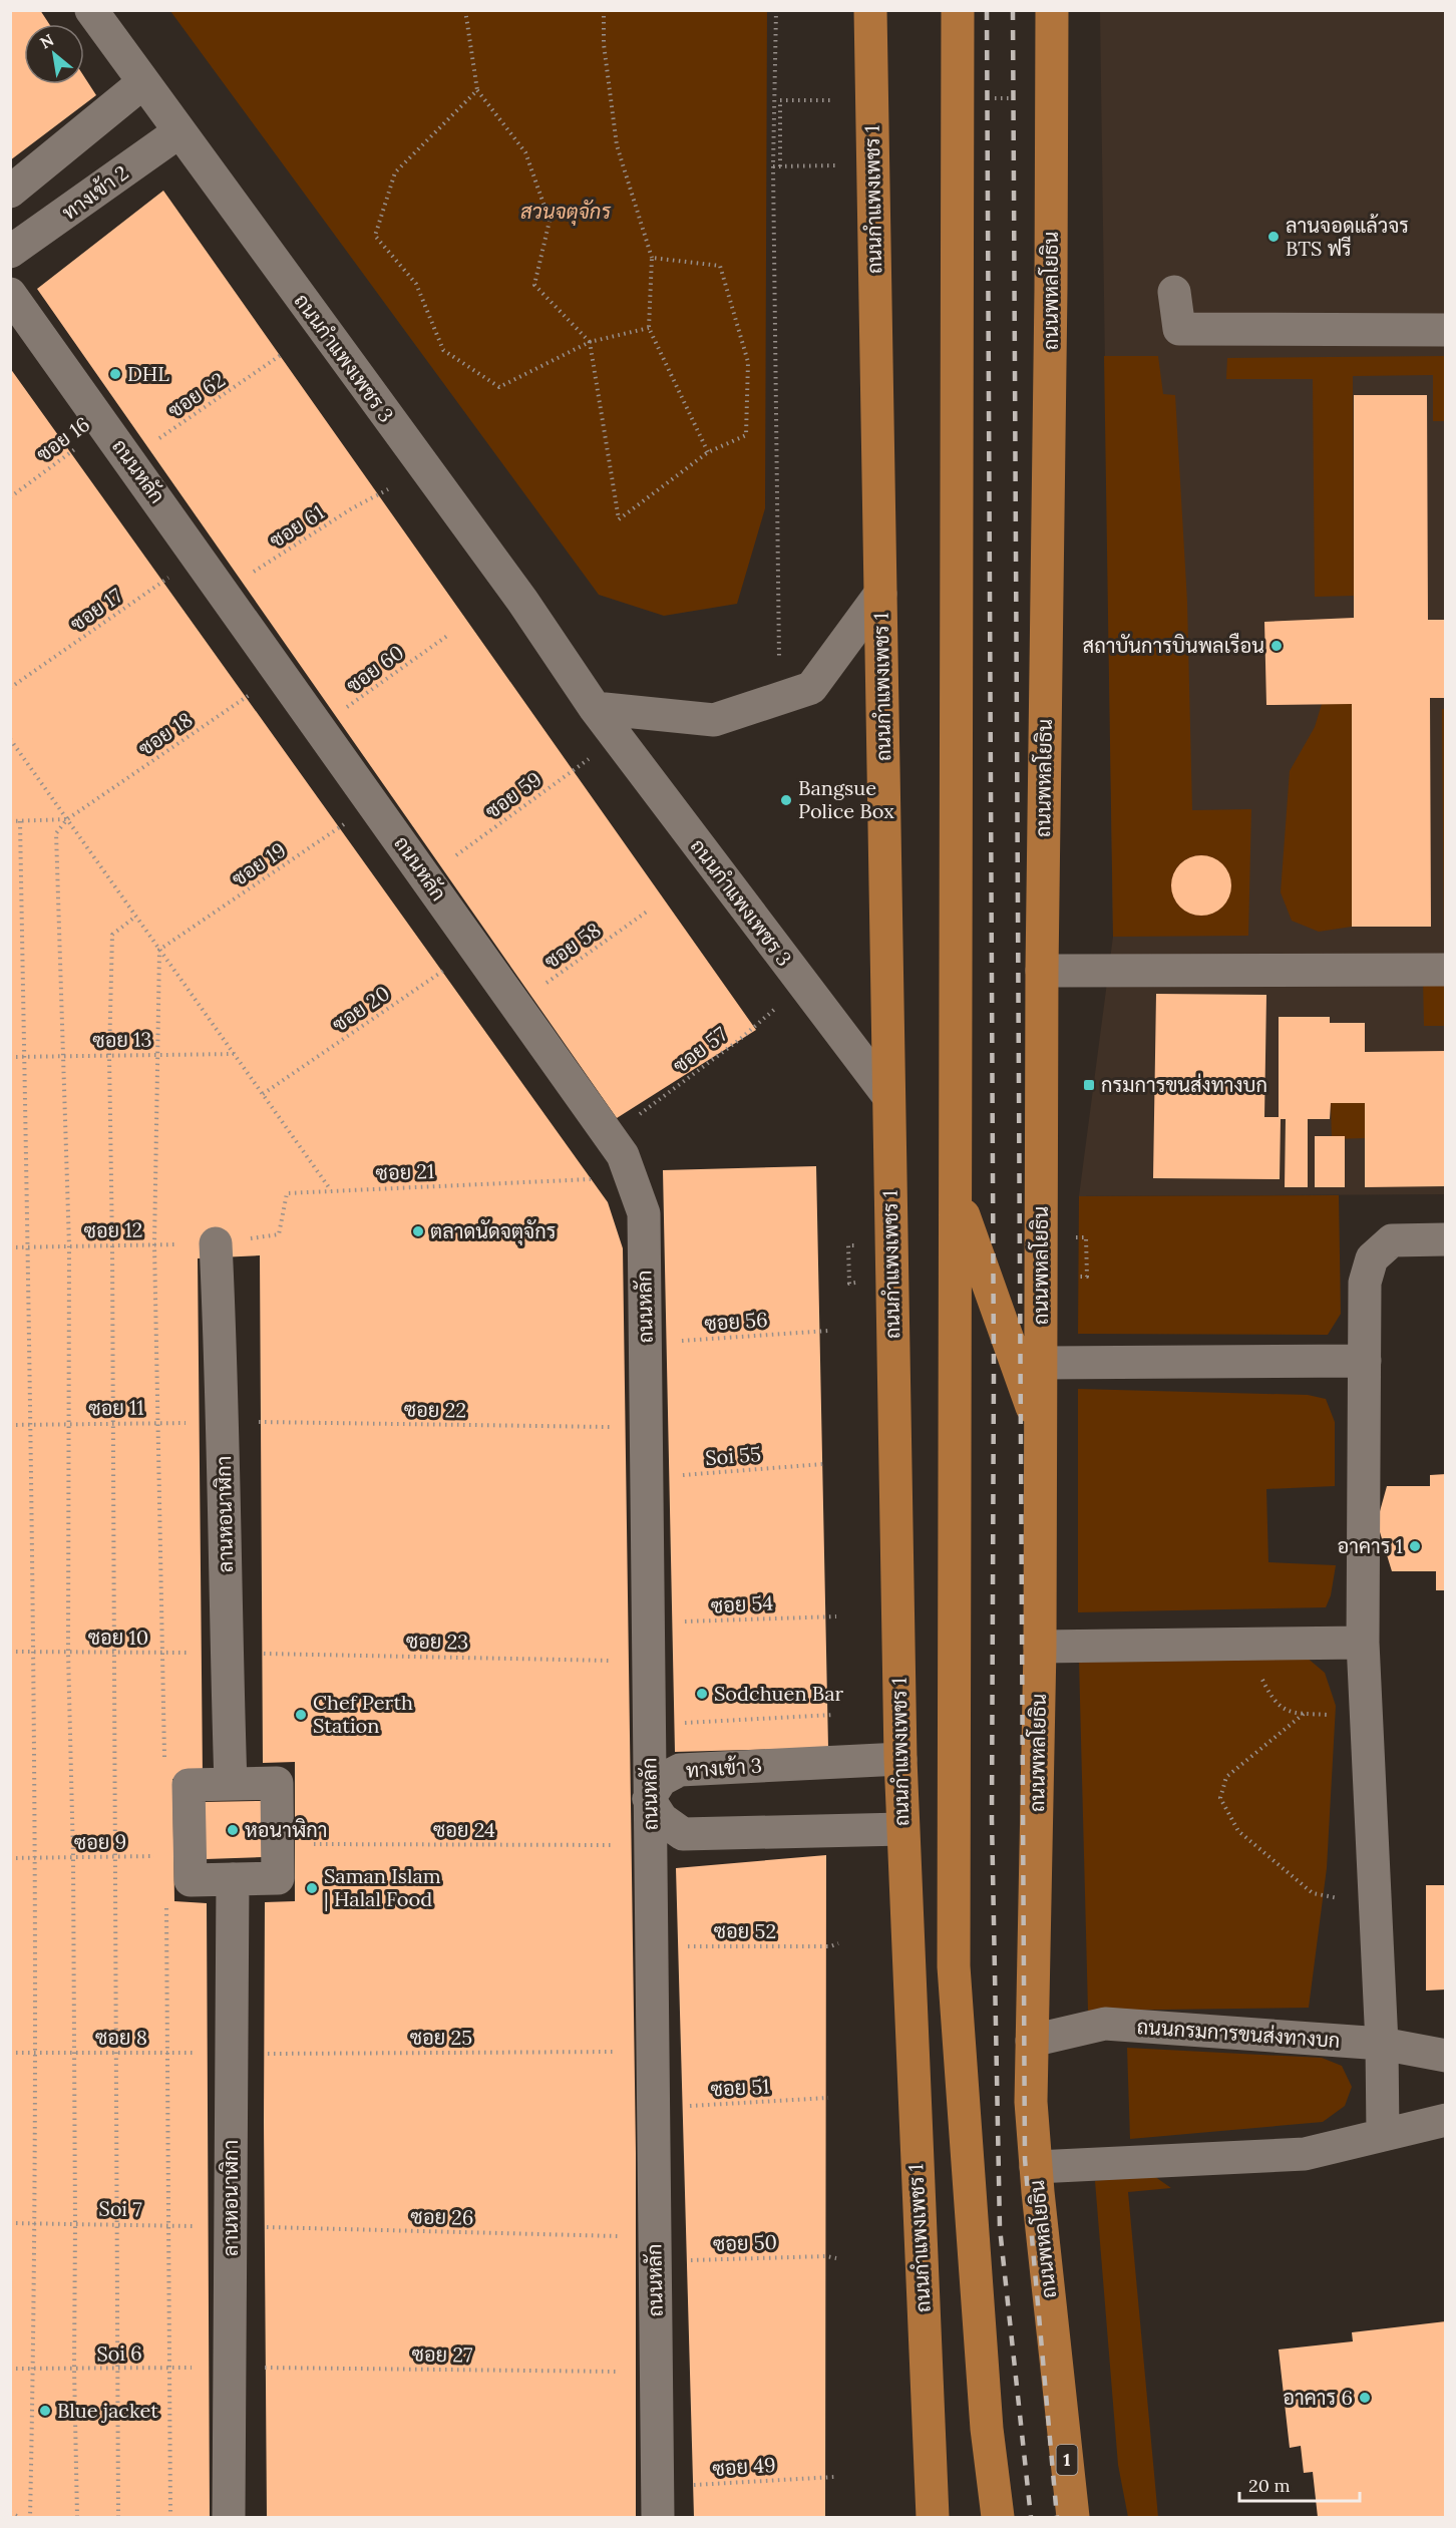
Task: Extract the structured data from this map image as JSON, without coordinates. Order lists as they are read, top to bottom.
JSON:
{
  "streets": {
    "main road": ["ถนนกำแพงเพชร 1", "ถนนพหลโยธิน", "1"],
    "street": [
      "ทางเข้า 2",
      "ถนนกำแพงเพชร 3",
      "ถนนหลัก",
      "ลานหอนาฬิกา",
      "ทางเข้า 3",
      "ถนนกรมการขนส่งทางบก"
    ],
    "path": [
      "ซอย 62",
      "ซอย 16",
      "ซอย 61",
      "ซอย 17",
      "ซอย 60",
      "ซอย 18",
      "ซอย 59",
      "ซอย 19",
      "ซอย 58",
      "ซอย 20",
      "ซอย 13",
      "ซอย 57",
      "ซอย 21",
      "ซอย 12",
      "ซอย 56",
      "ซอย 11",
      "ซอย 22",
      "Soi 55",
      "ซอย 54",
      "ซอย 10",
      "ซอย 23",
      "ซอย 24",
      "ซอย 9",
      "ซอย 52",
      "ซอย 8",
      "ซอย 25",
      "ซอย 51",
      "Soi 7",
      "ซอย 26",
      "ซอย 50",
      "Soi 6",
      "ซอย 27",
      "ซอย 49"
    ]
  },
  "crossings": [
    ["ทางเข้า 2", "ถนนกำแพงเพชร 3"],
    ["ถนนกำแพงเพชร 1", "ถนนกำแพงเพชร 3"],
    ["ถนนกำแพงเพชร 1", "ทางเข้า 3"],
    ["ถนนพหลโยธิน", "ถนนกรมการขนส่งทางบก"],
    ["ถนนกำแพงเพชร 3", "ซอย 59"],
    ["ถนนกำแพงเพชร 3", "ซอย 57"],
    ["ซอย 62", "ถนนหลัก"],
    ["ซอย 16", "ถนนหลัก"],
    ["ถนนหลัก", "ซอย 61"],
    ["ถนนหลัก", "ซอย 17"],
    ["ถนนหลัก", "ซอย 60"],
    ["ถนนหลัก", "ซอย 18"],
    ["ถนนหลัก", "ซอย 59"],
    ["ถนนหลัก", "ซอย 19"],
    ["ถนนหลัก", "ซอย 58"],
    ["ถนนหลัก", "ซอย 20"],
    ["ถนนหลัก", "ซอย 57"],
    ["ถนนหลัก", "ซอย 21"],
    ["ถนนหลัก", "ซอย 56"],
    ["ถนนหลัก", "ซอย 22"],
    ["ถนนหลัก", "Soi 55"],
    ["ถนนหลัก", "ซอย 54"],
    ["ถนนหลัก", "ซอย 23"],
    ["ถนนหลัก", "ทางเข้า 3"],
    ["ถนนหลัก", "ซอย 24"],
    ["ถนนหลัก", "ซอย 52"],
    ["ถนนหลัก", "ซอย 25"],
    ["ถนนหลัก", "ซอย 51"],
    ["ถนนหลัก", "ซอย 26"],
    ["ถนนหลัก", "ซอย 50"],
    ["ถนนหลัก", "ซอย 27"],
    ["ถนนหลัก", "ซอย 49"],
    ["ซอย 21", "ซอย 12"],
    ["ซอย 21", "ลานหอนาฬิกา"],
    ["ซอย 12", "ลานหอนาฬิกา"],
    ["ซอย 11", "ซอย 22"],
    ["ซอย 11", "ลานหอนาฬิกา"],
    ["ซอย 22", "ลานหอนาฬิกา"],
    ["ลานหอนาฬิกา", "ซอย 10"],
    ["ลานหอนาฬิกา", "ซอย 23"],
    ["ลานหอนาฬิกา", "ซอย 8"],
    ["ลานหอนาฬิกา", "ซอย 25"],
    ["ลานหอนาฬิกา", "Soi 7"],
    ["ลานหอนาฬิกา", "ซอย 26"],
    ["ลานหอนาฬิกา", "Soi 6"],
    ["ลานหอนาฬิกา", "ซอย 27"],
    ["ซอย 10", "ซอย 23"],
    ["ซอย 8", "ซอย 25"],
    ["Soi 7", "ซอย 26"],
    ["ซอย 26", "ซอย 50"],
    ["Soi 6", "ซอย 27"]
  ],
  "parks": ["สวนจตุจักร"],
  "places": {
    "other": [
      "ลานจอดแล้วจร BTS ฟรี",
      "DHL",
      "สถาบันการบินพลเรือน",
      "Bangsue Police Box",
      "ตลาดนัดจตุจักร",
      "อาคาร 1",
      "Sodchuen Bar",
      "Chef Perth Station",
      "หอนาฬิกา",
      "Saman Islam | Halal Food",
      "อาคาร 6",
      "Blue jacket"
    ],
    "transit": ["กรมการขนส่งทางบก"]
  },
  "scale_bar": "20 m",
  "north": "top left"
}
